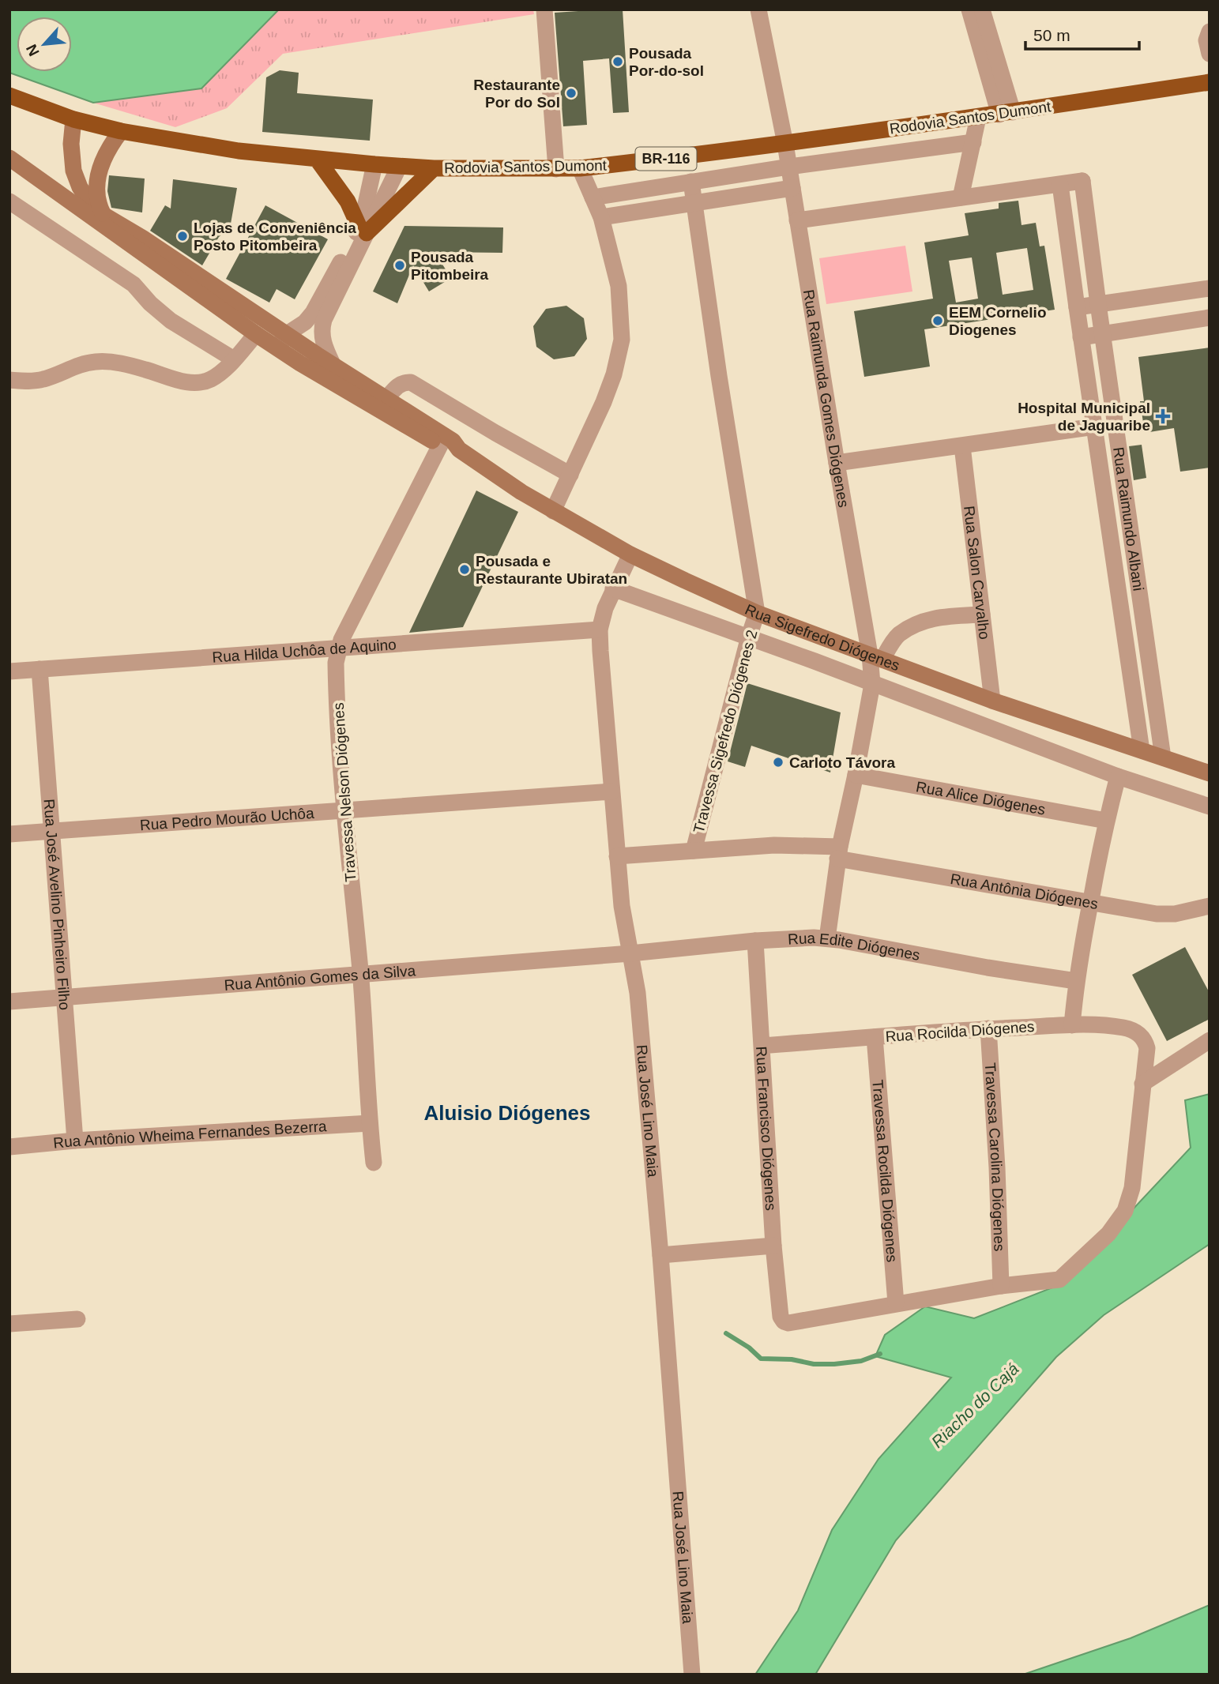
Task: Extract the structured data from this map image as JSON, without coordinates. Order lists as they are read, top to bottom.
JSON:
{
  "streets": {
    "highway": ["Rodovia Santos Dumont", "BR-116"],
    "main road": ["Rua Sigefredo Diógenes"],
    "street": [
      "Rua Raimunda Gomes Diógenes",
      "Rua Raimundo Albani",
      "Rua Salon Carvalho",
      "Rua Hilda Uchôa de Aquino",
      "Travessa Sigefredo Diógenes 2",
      "Travessa Nelson Diógenes",
      "Rua Alice Diógenes",
      "Rua Pedro Mourão Uchôa",
      "Rua Antônia Diógenes",
      "Rua José Avelino Pinheiro Filho",
      "Rua Edite Diógenes",
      "Rua Antônio Gomes da Silva",
      "Rua Rocilda Diógenes",
      "Rua José Lino Maia",
      "Rua Francisco Diógenes",
      "Rua Antônio Wheima Fernandes Bezerra",
      "Travessa Carolina Diógenes",
      "Travessa Rocilda Diógenes"
    ]
  },
  "crossings": [
    ["Rodovia Santos Dumont", "Rua Raimunda Gomes Diógenes"],
    ["Rua Raimunda Gomes Diógenes", "Rua Sigefredo Diógenes"],
    ["Rua Raimunda Gomes Diógenes", "Rua Alice Diógenes"],
    ["Rua Raimunda Gomes Diógenes", "Rua Antônia Diógenes"],
    ["Rua Raimunda Gomes Diógenes", "Rua Edite Diógenes"],
    ["Rua Raimundo Albani", "Rua Sigefredo Diógenes"],
    ["Rua Salon Carvalho", "Rua Sigefredo Diógenes"],
    ["Rua Sigefredo Diógenes", "Travessa Sigefredo Diógenes 2"],
    ["Rua Sigefredo Diógenes", "Travessa Nelson Diógenes"],
    ["Rua Sigefredo Diógenes", "Rua José Lino Maia"],
    ["Rua Hilda Uchôa de Aquino", "Travessa Nelson Diógenes"],
    ["Rua Hilda Uchôa de Aquino", "Rua José Avelino Pinheiro Filho"],
    ["Rua Hilda Uchôa de Aquino", "Rua José Lino Maia"],
    ["Travessa Sigefredo Diógenes 2", "Rua Antônia Diógenes"],
    ["Travessa Nelson Diógenes", "Rua Pedro Mourão Uchôa"],
    ["Travessa Nelson Diógenes", "Rua Antônio Gomes da Silva"],
    ["Travessa Nelson Diógenes", "Rua Antônio Wheima Fernandes Bezerra"],
    ["Rua Pedro Mourão Uchôa", "Rua José Avelino Pinheiro Filho"],
    ["Rua Pedro Mourão Uchôa", "Rua José Lino Maia"],
    ["Rua Antônia Diógenes", "Rua José Lino Maia"],
    ["Rua José Avelino Pinheiro Filho", "Rua Antônio Gomes da Silva"],
    ["Rua José Avelino Pinheiro Filho", "Rua Antônio Wheima Fernandes Bezerra"],
    ["Rua Edite Diógenes", "Rua Antônio Gomes da Silva"],
    ["Rua Edite Diógenes", "Rua José Lino Maia"],
    ["Rua Edite Diógenes", "Rua Francisco Diógenes"],
    ["Rua Antônio Gomes da Silva", "Rua José Lino Maia"],
    ["Rua Rocilda Diógenes", "Rua Francisco Diógenes"],
    ["Rua Rocilda Diógenes", "Travessa Carolina Diógenes"],
    ["Rua Rocilda Diógenes", "Travessa Rocilda Diógenes"],
    ["Rua Francisco Diógenes", "Travessa Rocilda Diógenes"]
  ],
  "districts": ["Aluisio Diógenes"],
  "water": ["Riacho do Cajá"],
  "places": {
    "other": [
      "Pousada Por-do-sol",
      "Restaurante Por do Sol",
      "Lojas de Conveniência Posto Pitombeira",
      "Pousada Pitombeira",
      "EEM Cornelio Diogenes",
      "Pousada e Restaurante Ubiratan",
      "Carloto Távora"
    ],
    "health": ["Hospital Municipal de Jaguaribe"]
  },
  "scale_bar": "50 m",
  "north": "bottom left"
}
